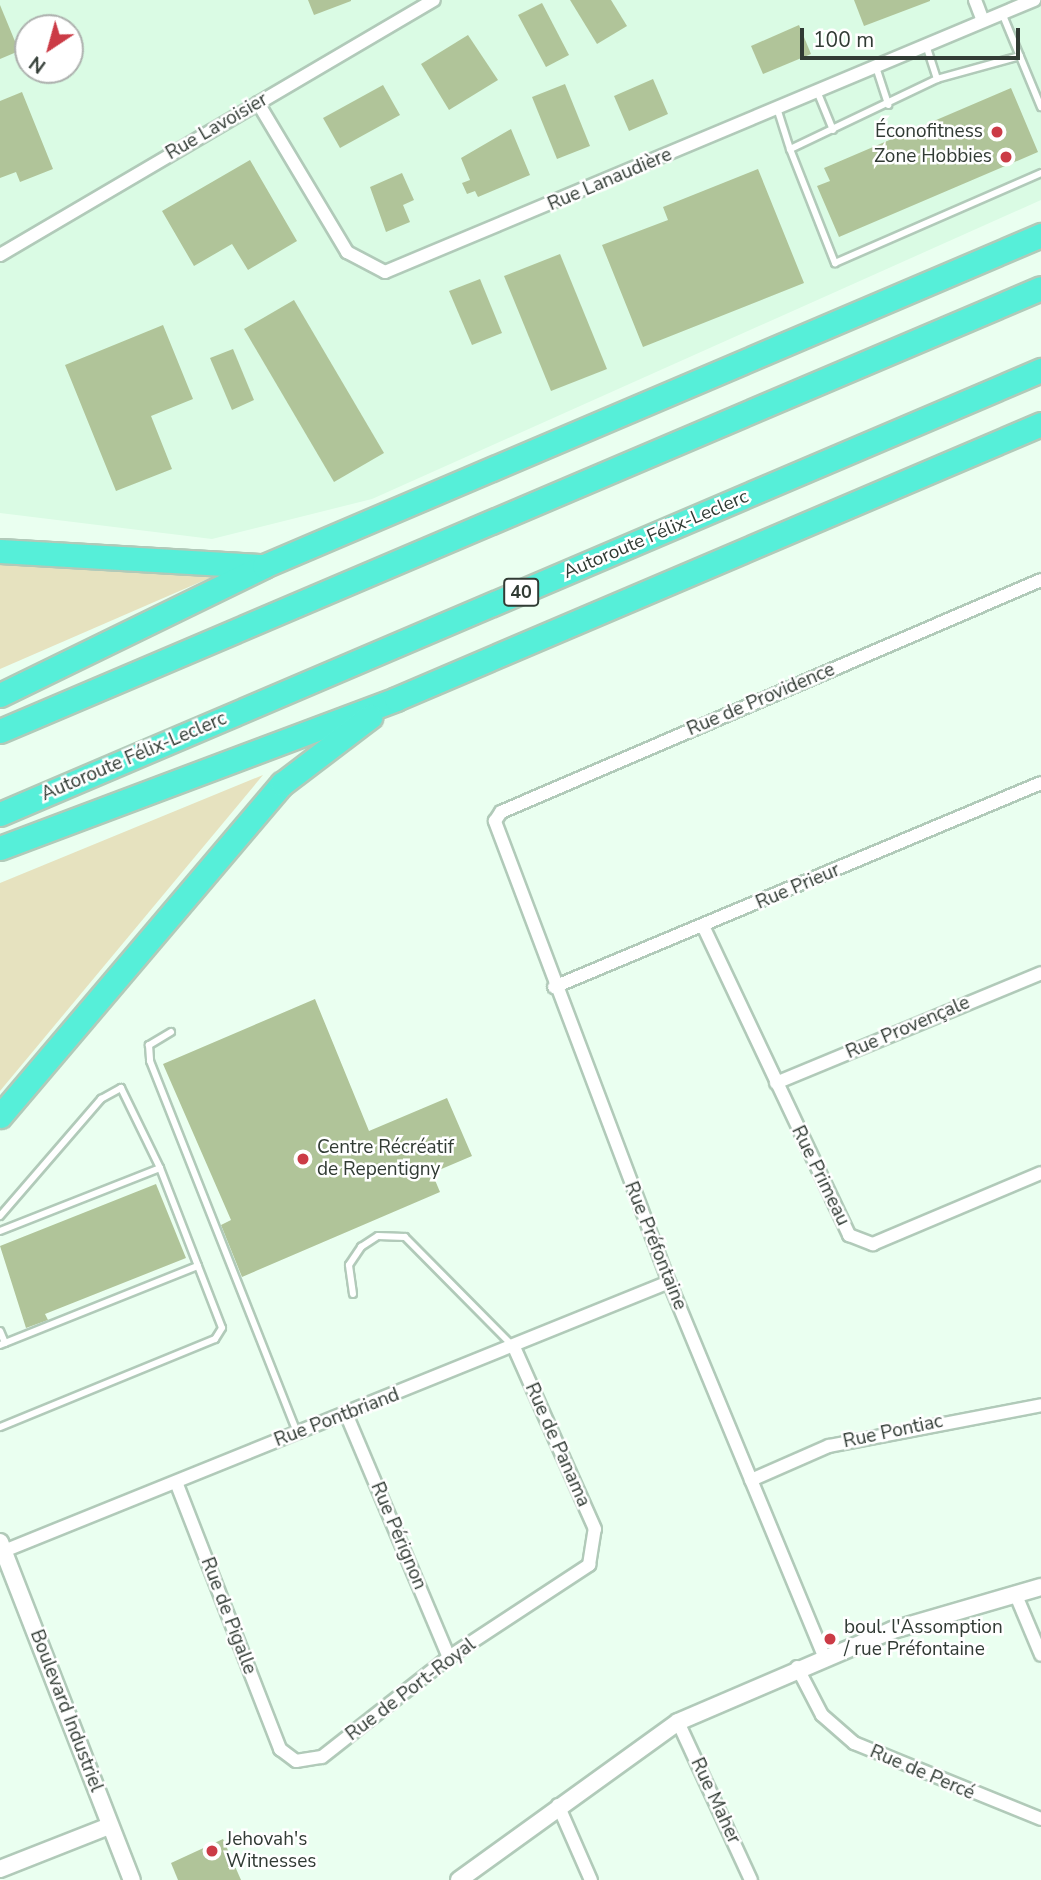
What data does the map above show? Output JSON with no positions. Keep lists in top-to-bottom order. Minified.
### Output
{"streets":{"highway":["Autoroute Félix-Leclerc","40"],"street":["Rue Lavoisier","Rue Lanaudière","Rue de Providence","Rue Prieur","Rue Provençale","Rue Primeau","Rue Préfontaine","Rue Pontbriand","Rue Pontiac","Rue de Panama","Rue Pérignon","Rue de Pigalle","Rue de Port-Royal","Boulevard Industriel","Rue de Percé","Rue Maher"]},"crossings":[["Rue Lavoisier","Rue Lanaudière"],["Rue de Providence","Rue Préfontaine"],["Rue Prieur","Rue Primeau"],["Rue Prieur","Rue Préfontaine"],["Rue Provençale","Rue Primeau"],["Rue Préfontaine","Rue Pontbriand"],["Rue Préfontaine","Rue Pontiac"],["Rue Pontbriand","Rue de Panama"],["Rue Pontbriand","Rue Pérignon"],["Rue Pontbriand","Rue de Pigalle"],["Rue Pontbriand","Boulevard Industriel"],["Rue de Panama","Rue de Port-Royal"],["Rue Pérignon","Rue de Port-Royal"],["Rue de Pigalle","Rue de Port-Royal"]],"places":["Éconofitness","Zone Hobbies","Centre Récréatif de Repentigny","boul. l'Assomption / rue Préfontaine","Jehovah's Witnesses"],"scale_bar":"100 m","north":"bottom left"}
